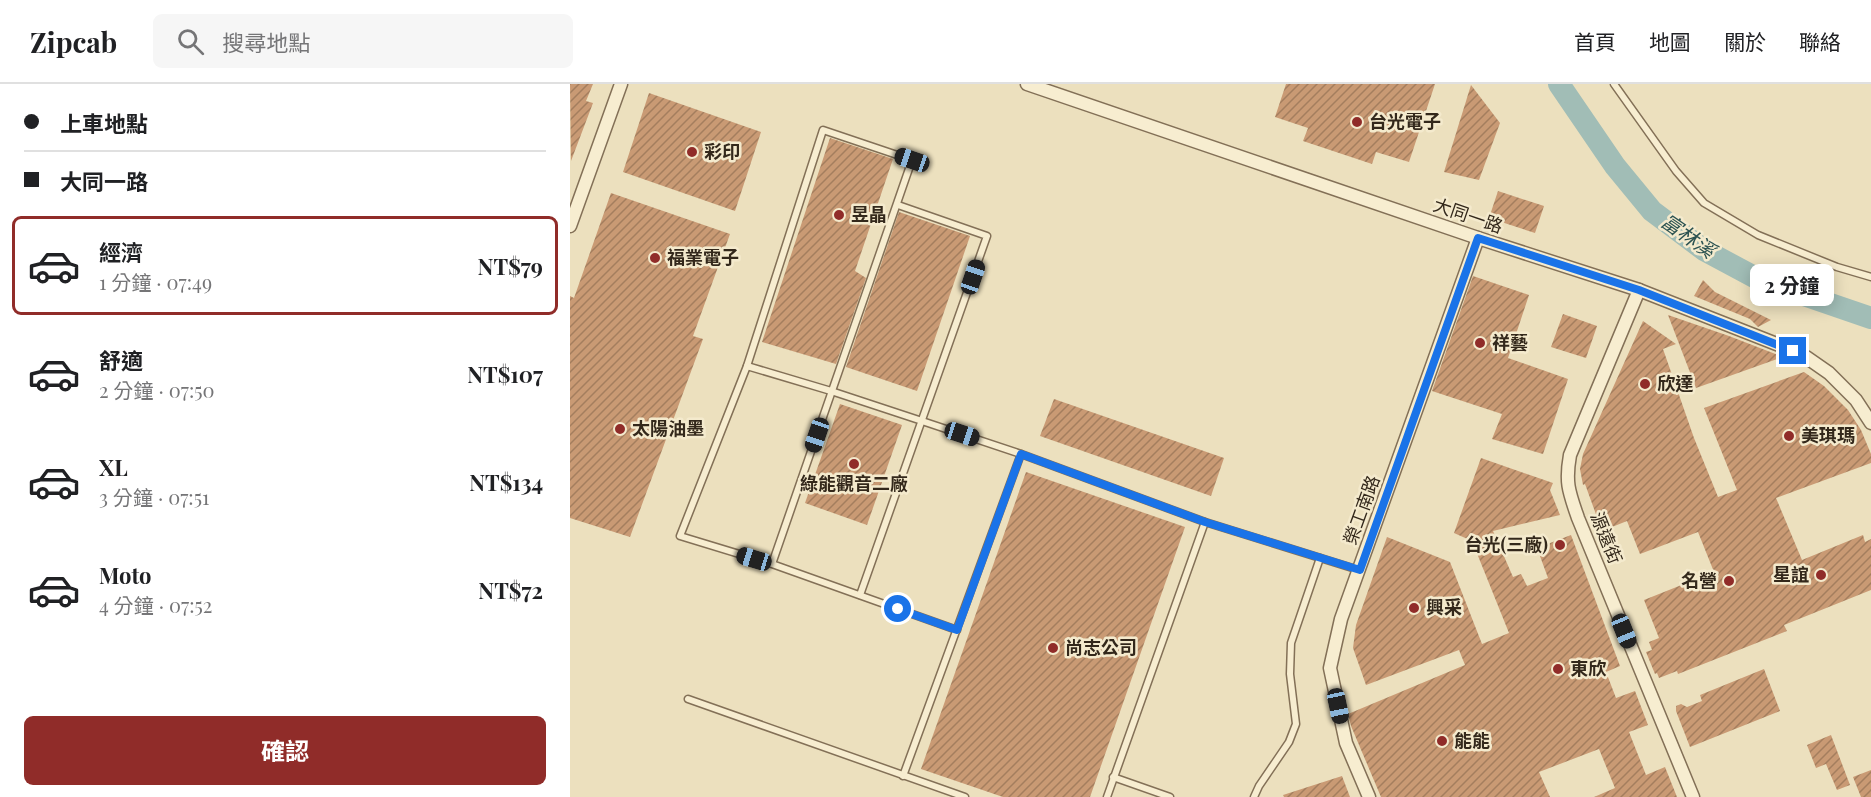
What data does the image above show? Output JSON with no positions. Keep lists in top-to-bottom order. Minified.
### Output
{"streets":{"street":["大同一路","榮工南路","源遠街"]},"crossings":[["大同一路","榮工南路"],["大同一路","源遠街"]],"water":["富林溪"],"places":["台光電子","彩印","昱晶","福業電子","祥藝","欣達","太陽油墨","美琪瑪","綠能觀音二廠","台光(三廠)","星誼","名營","興采","尚志公司","東欣","能能"],"page":{"header":"Zipcab","search":"搜尋地點","nav":["首頁","地圖","關於","聯絡"],"banner":["上車地點","大同一路"],"list":[{"name":"經濟","note":"1 分鐘 · 07:49","value":"NT$79"},{"name":"舒適","note":"2 分鐘 · 07:50","value":"NT$107"},{"name":"XL","note":"3 分鐘 · 07:51","value":"NT$134"},{"name":"Moto","note":"4 分鐘 · 07:52","value":"NT$72"}],"bubble":"2 分鐘","buttons":"確認"}}
